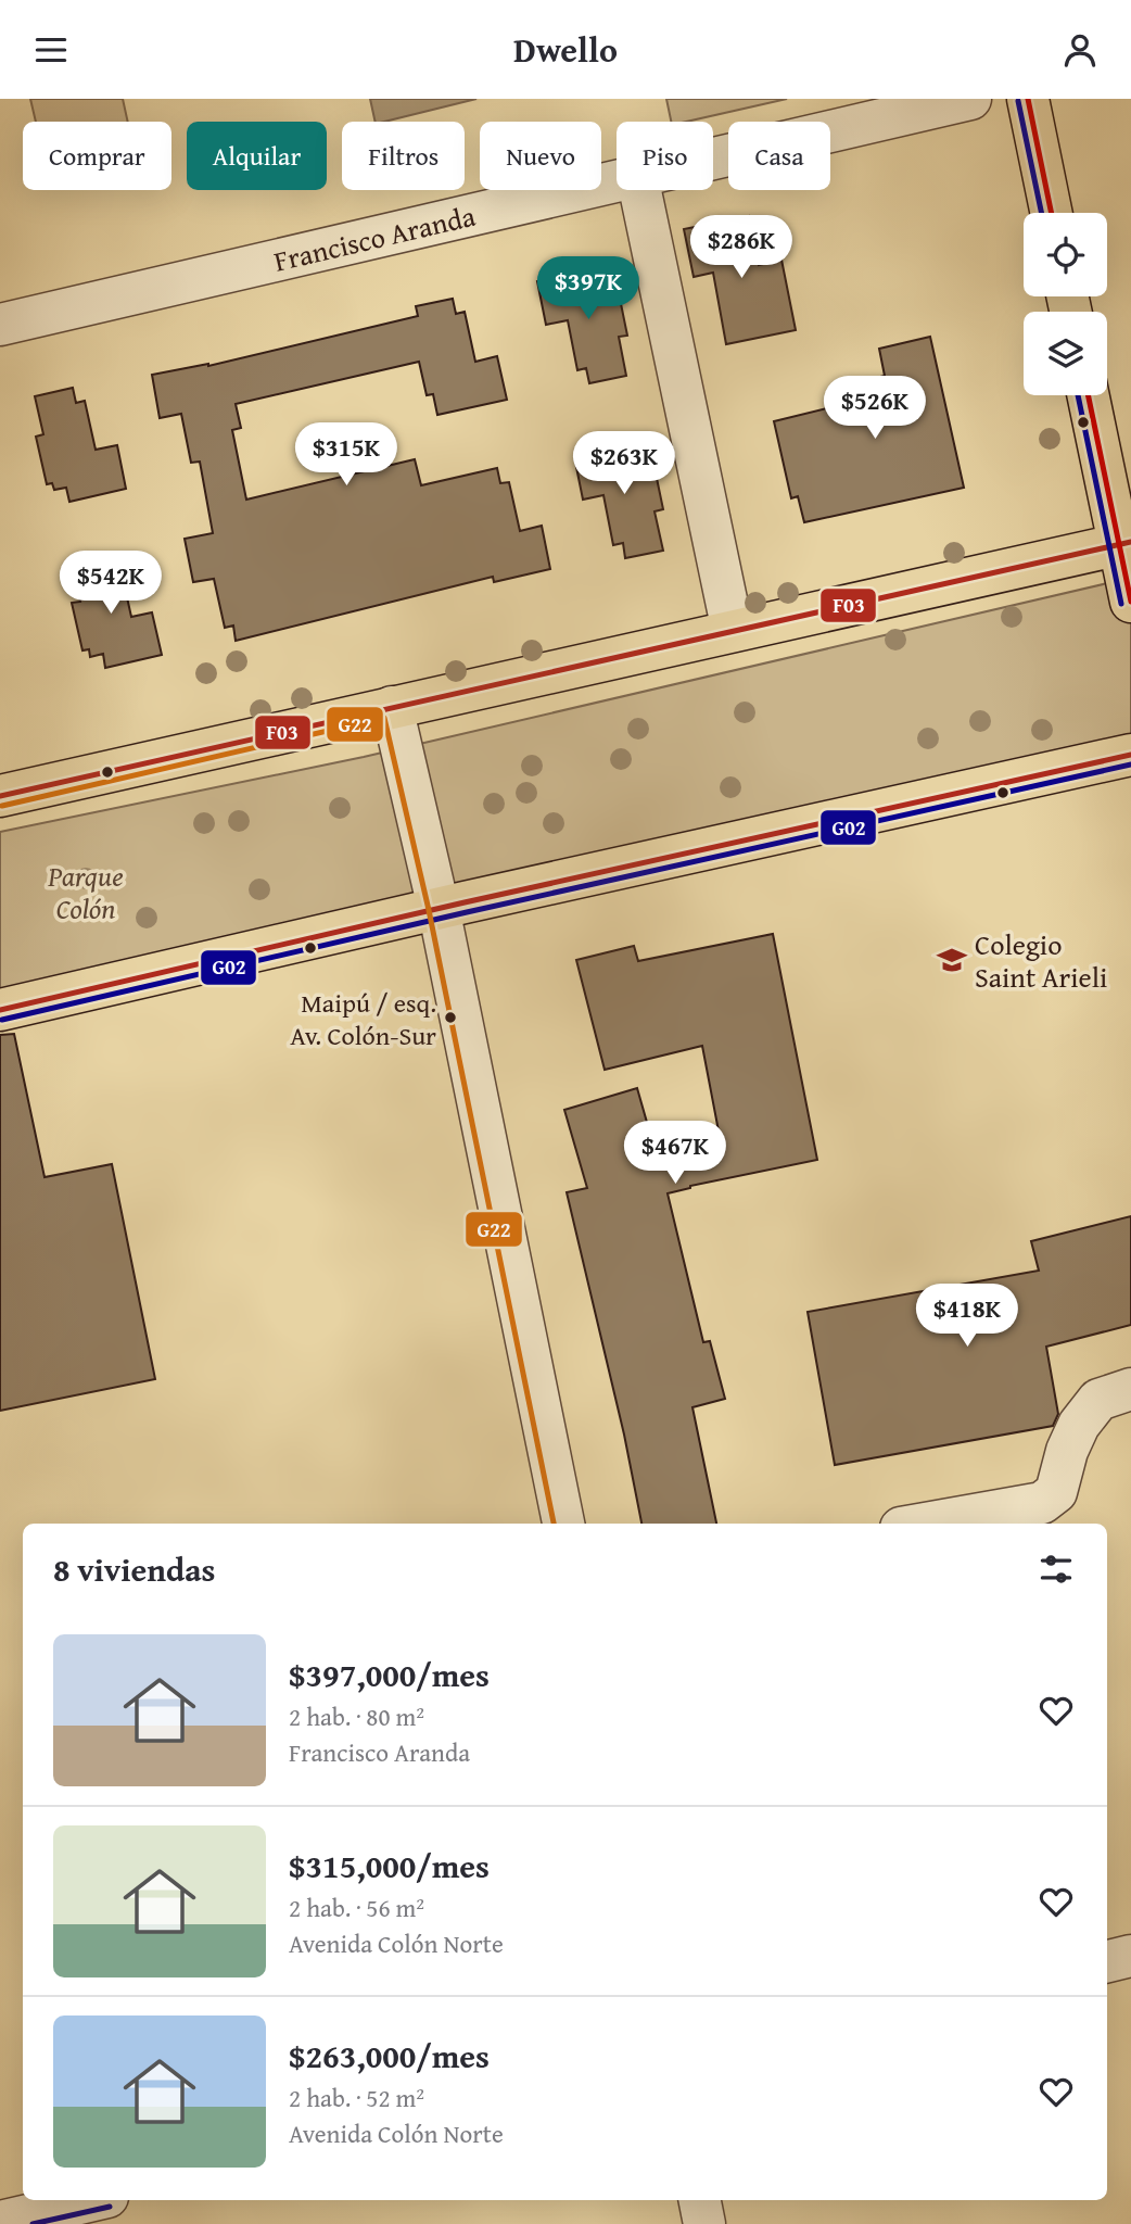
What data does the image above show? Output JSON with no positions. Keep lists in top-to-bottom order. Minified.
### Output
{"streets":{"street":["Francisco Aranda"]},"parks":["Parque Colón"],"places":{"school or university":["Colegio Saint Arieli"],"other":["Maipú / esq. Av. Colón-Sur"]},"lines":["transit line F03","transit line G22","transit line G02"],"page":{"header":"Dwello","chip":["Comprar","Alquilar","Filtros","Nuevo","Piso","Casa"],"price":["$286K","$397K","$526K","$315K","$263K","$542K","$467K","$418K"],"heading":"8 viviendas","list":[{"name":"$397,000/mes","note":"2 hab. · 80 m² · Francisco Aranda"},{"name":"$315,000/mes","note":"2 hab. · 56 m² · Avenida Colón Norte"},{"name":"$263,000/mes","note":"2 hab. · 52 m² · Avenida Colón Norte"}]}}
